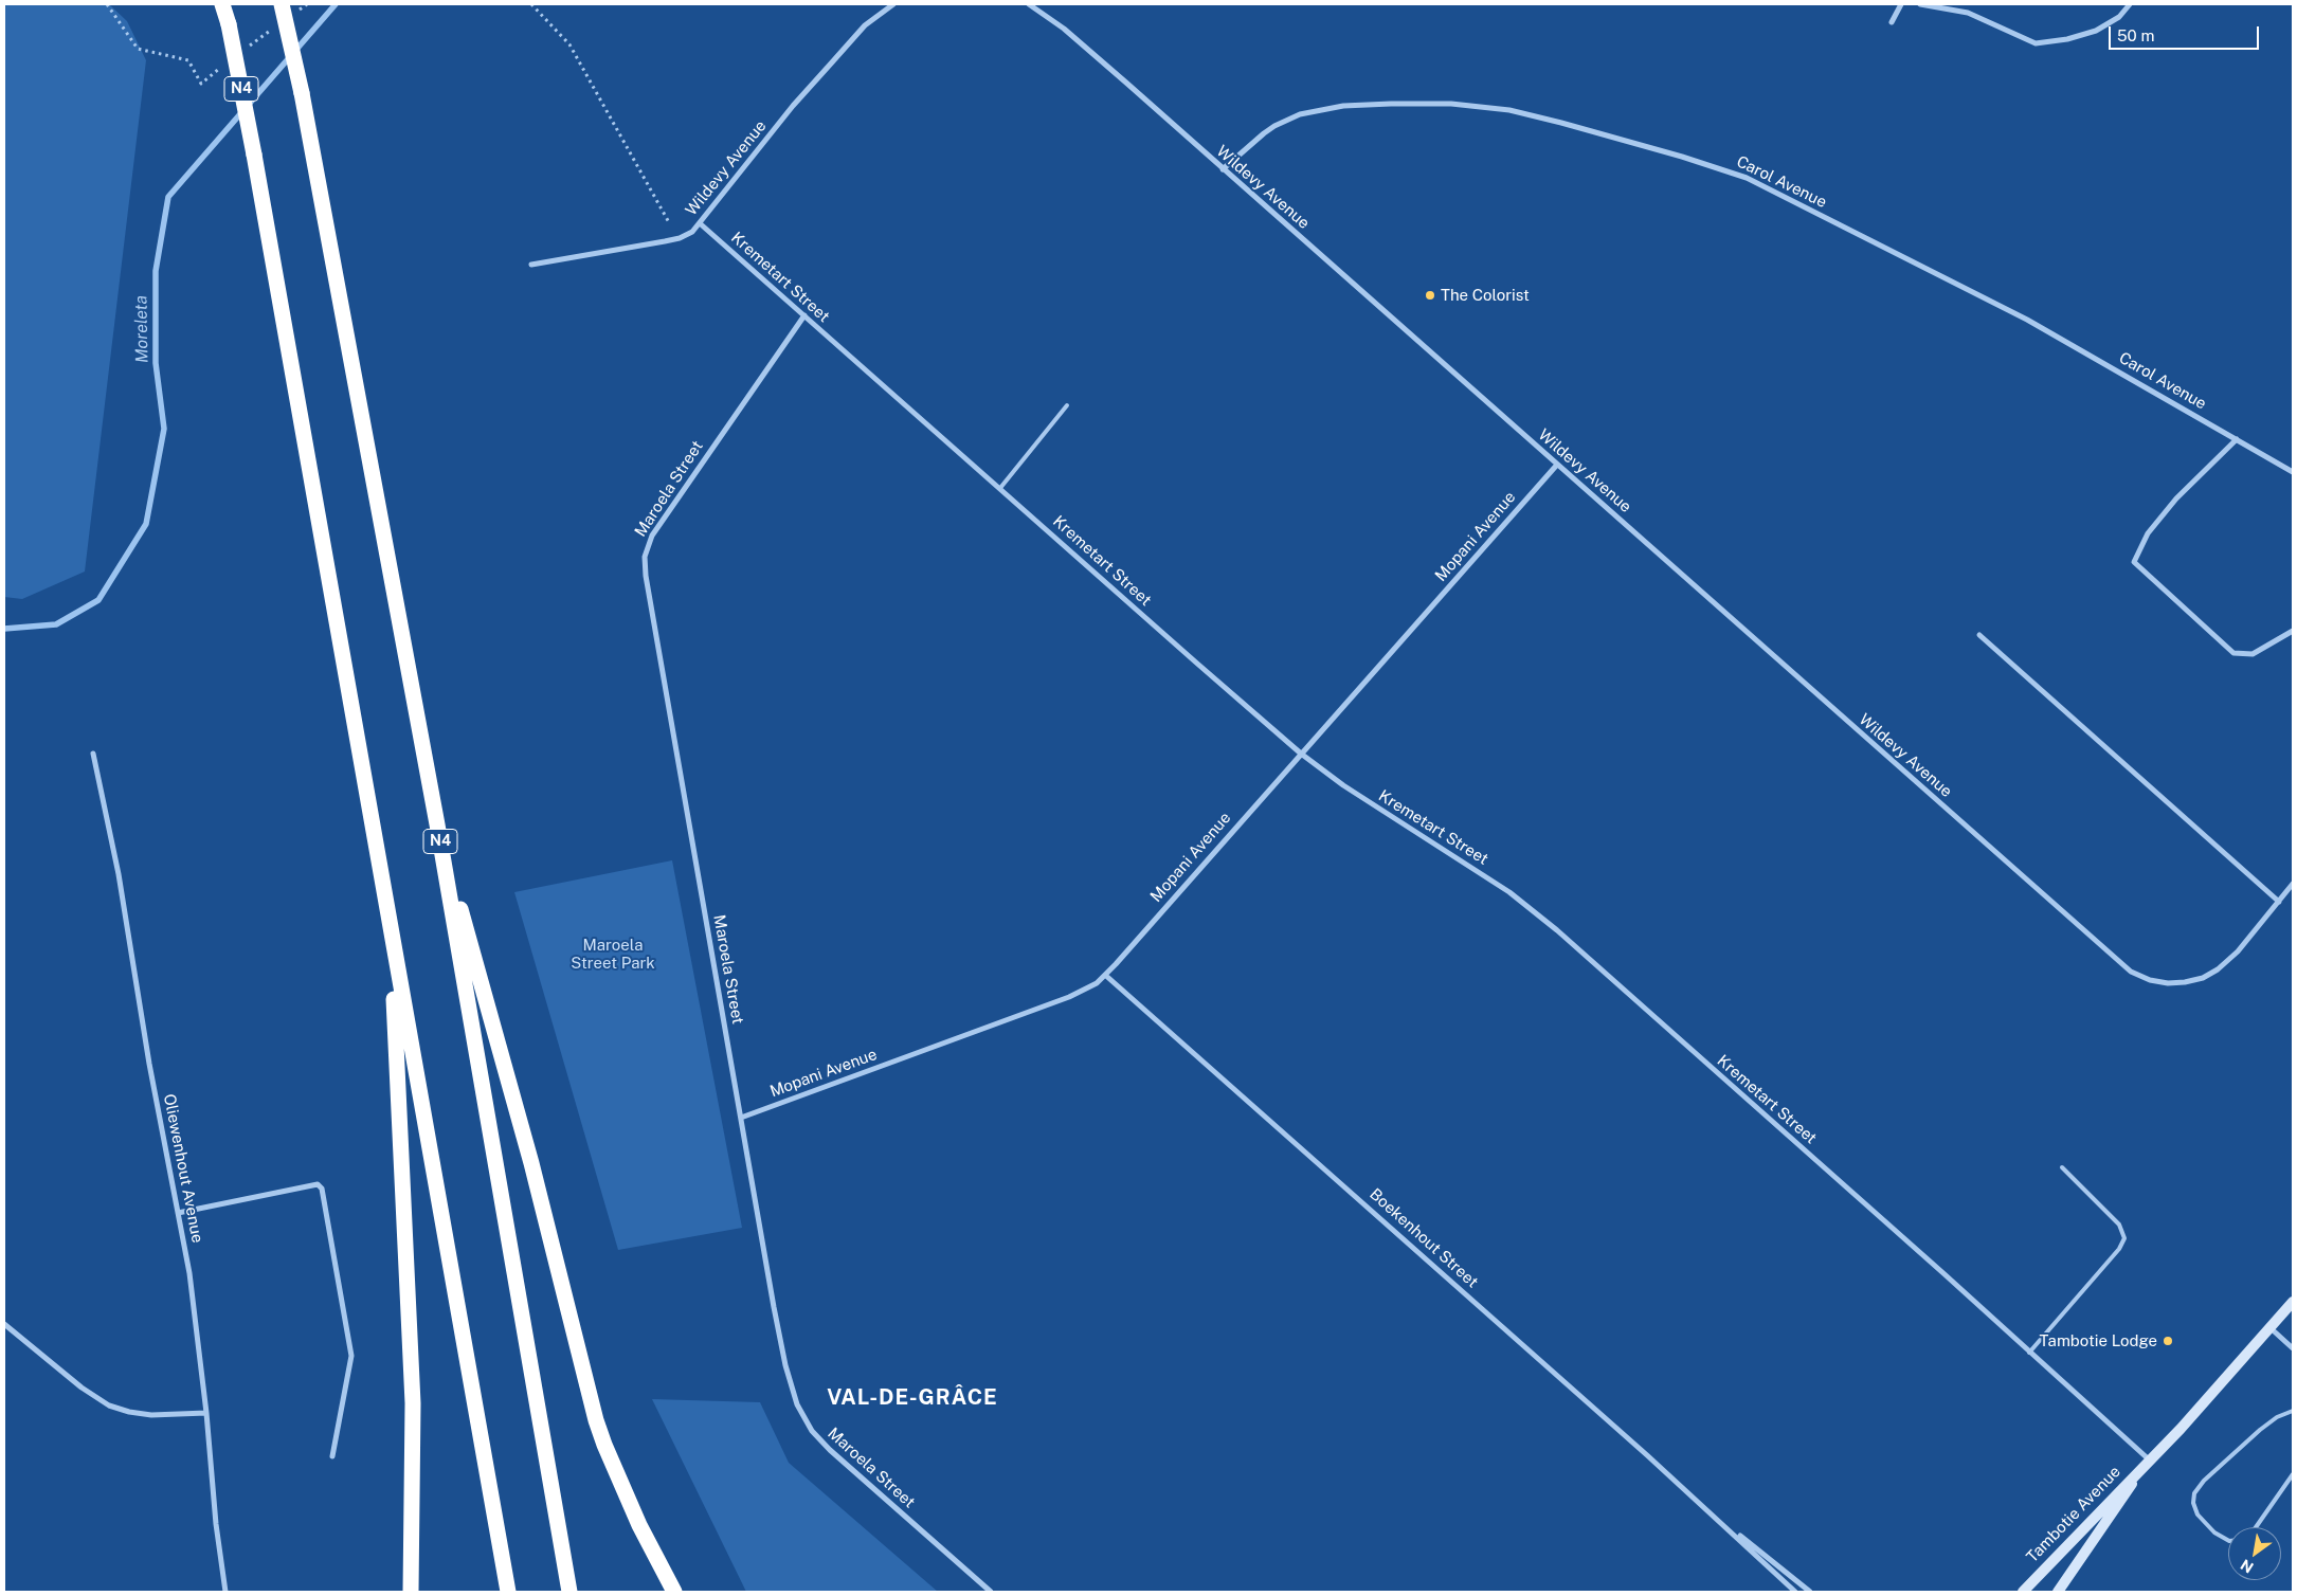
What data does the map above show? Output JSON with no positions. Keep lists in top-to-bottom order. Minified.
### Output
{"streets":{"highway":["N4"],"main road":["Tambotie Avenue"],"street":["Wildevy Avenue","Carol Avenue","Kremetart Street","Maroela Street","Mopani Avenue","Oliewenhout Avenue","Boekenhout Street"]},"crossings":[["Wildevy Avenue","Carol Avenue"],["Wildevy Avenue","Kremetart Street"],["Wildevy Avenue","Mopani Avenue"],["Kremetart Street","Maroela Street"],["Kremetart Street","Mopani Avenue"],["Kremetart Street","Tambotie Avenue"],["Maroela Street","Mopani Avenue"],["Mopani Avenue","Boekenhout Street"]],"districts":["VAL-DE-GRÂCE"],"water":["Moreleta"],"parks":["Maroela Street Park"],"places":["The Colorist","Tambotie Lodge"],"scale_bar":"50 m","north":"bottom left"}
